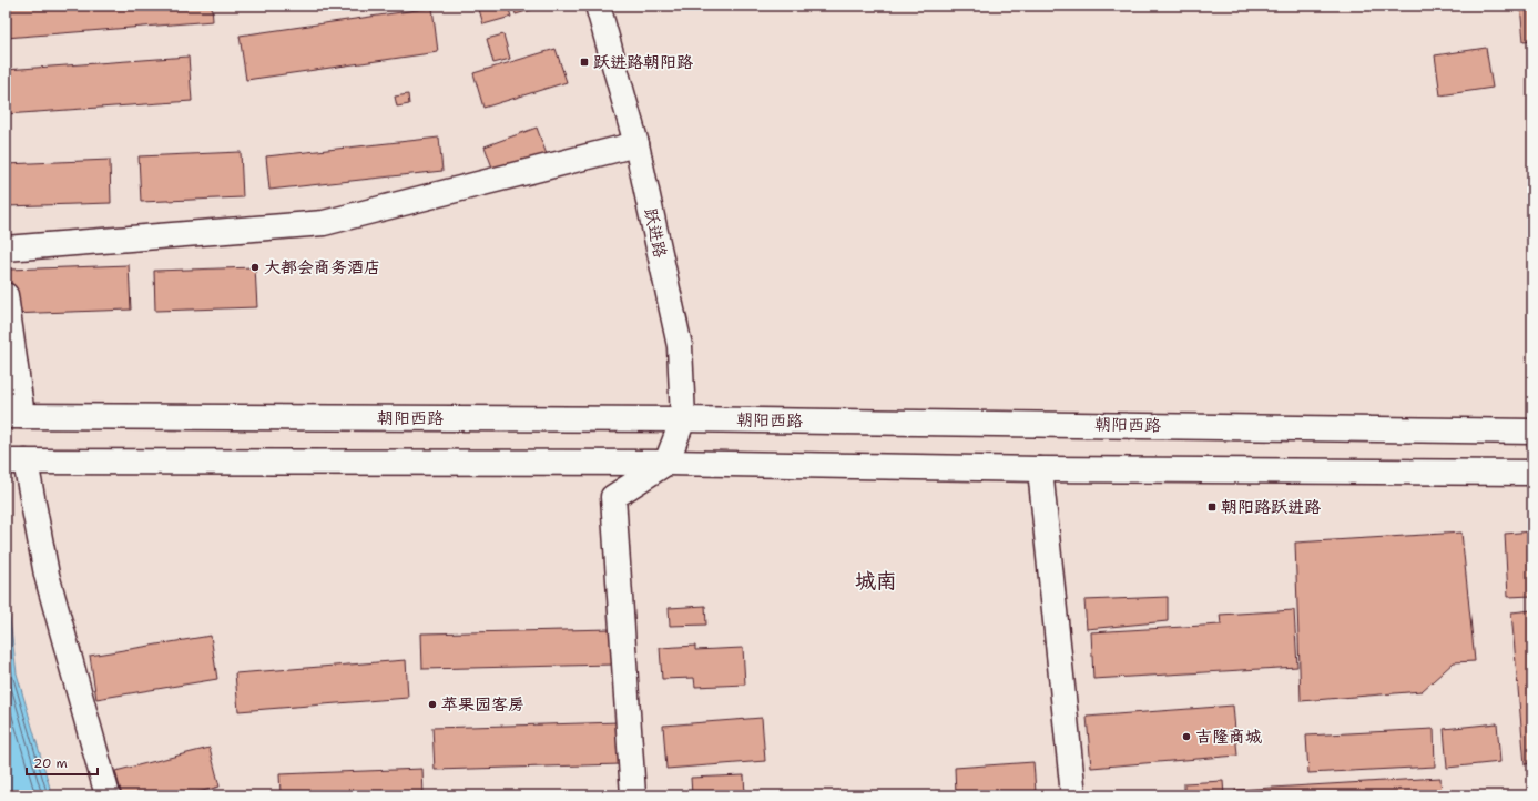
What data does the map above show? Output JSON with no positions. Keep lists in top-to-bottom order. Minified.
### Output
{"streets":{"main road":["跃进路","朝阳西路"]},"crossings":[["跃进路","朝阳西路"]],"districts":["城南"],"places":{"transit":["跃进路朝阳路","朝阳路跃进路"],"other":["大都会商务酒店","苹果园客房","吉隆商城"]},"scale_bar":"20 m"}
